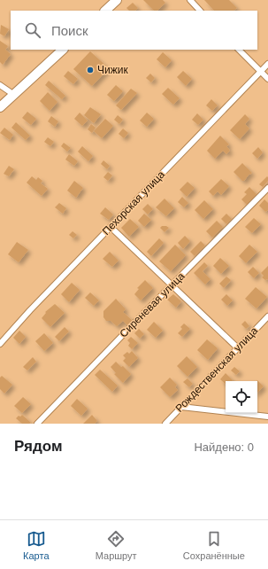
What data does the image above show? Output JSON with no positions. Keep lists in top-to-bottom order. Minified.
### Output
{"streets":{"street":["Пехорская улица","Сиреневая улица","Рождественская улица"]},"places":["Чижик"],"page":{"search":"Поиск","heading":["Рядом","Найдено: 0"],"nav":["Карта","Маршрут","Сохранённые"]}}
